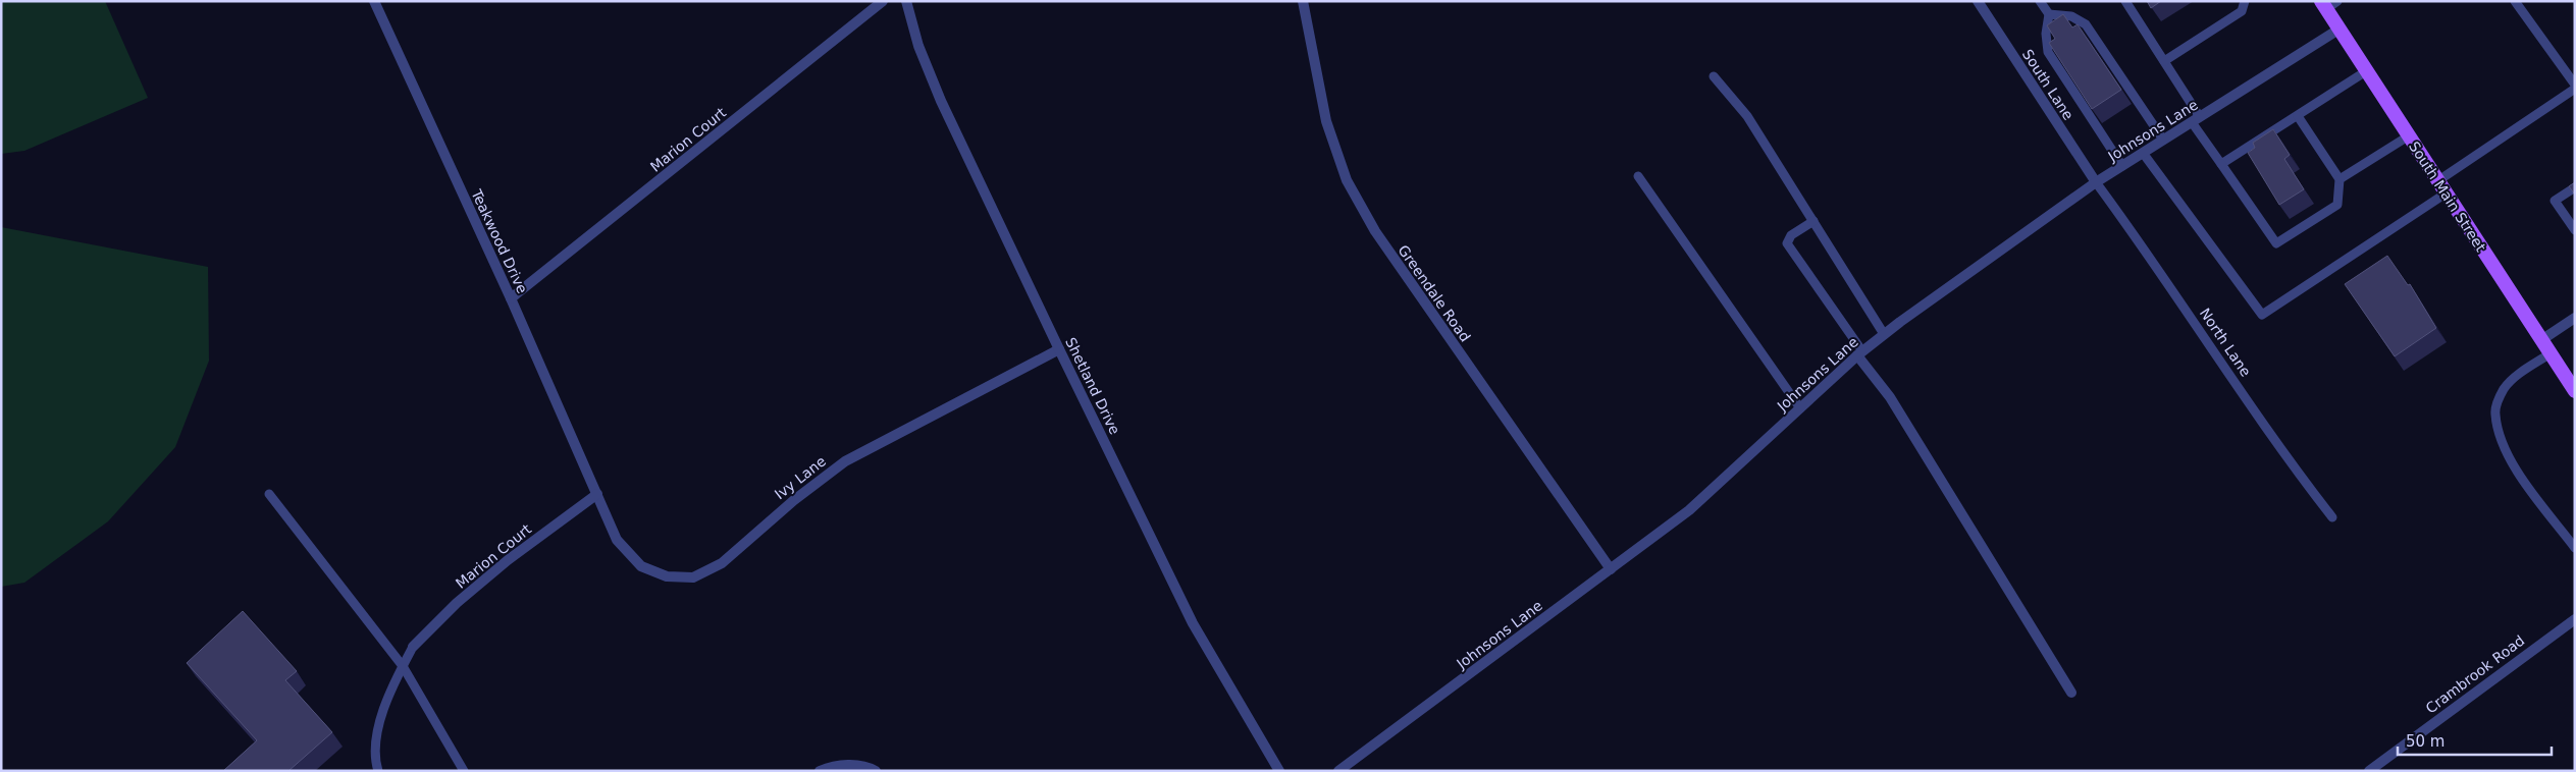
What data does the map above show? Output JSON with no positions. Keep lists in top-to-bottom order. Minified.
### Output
{"streets":{"main road":["South Main Street"],"street":["South Lane","Johnsons Lane","Marion Court","Teakwood Drive","Greendale Road","Shetland Drive","Ivy Lane","Crambrook Road"],"lane":["North Lane"]},"crossings":[["South Lane","Johnsons Lane"],["South Lane","North Lane"],["Johnsons Lane","South Main Street"],["Johnsons Lane","Greendale Road"],["Johnsons Lane","North Lane"],["Marion Court","Teakwood Drive"],["Marion Court","Ivy Lane"],["Teakwood Drive","Ivy Lane"],["Shetland Drive","Ivy Lane"]],"scale_bar":"50 m"}
